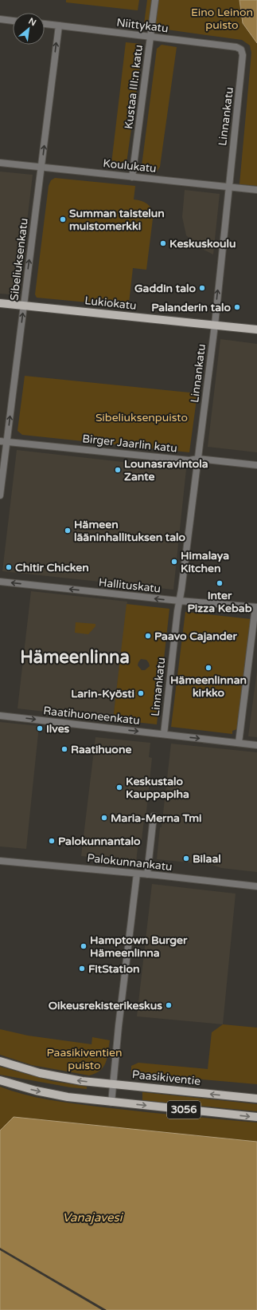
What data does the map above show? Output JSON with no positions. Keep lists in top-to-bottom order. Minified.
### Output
{"streets":{"main road":["Lukiokatu","Paasikiventie","3056"],"street":["Niittykatu","Kustaa III:n katu","Linnankatu","Koulukatu","Sibeliuksenkatu","Birger Jaarlin katu","Hallituskatu","Raatihuoneenkatu","Palokunnankatu"]},"crossings":[["Niittykatu","Kustaa III:n katu"],["Niittykatu","Linnankatu"],["Niittykatu","Sibeliuksenkatu"],["Kustaa III:n katu","Koulukatu"],["Linnankatu","Koulukatu"],["Linnankatu","Lukiokatu"],["Linnankatu","Birger Jaarlin katu"],["Linnankatu","Hallituskatu"],["Linnankatu","Raatihuoneenkatu"],["Koulukatu","Sibeliuksenkatu"],["Sibeliuksenkatu","Lukiokatu"],["Sibeliuksenkatu","Birger Jaarlin katu"]],"one_way":["Sibeliuksenkatu","Hallituskatu","Raatihuoneenkatu"],"districts":["Hämeenlinna"],"water":["Vanajavesi"],"parks":["Eino Leinon puisto","Sibeliuksenpuisto","Paasikiventien puisto"],"places":["Summan taistelun muistomerkki","Keskuskoulu","Gaddin talo","Palanderin talo","Lounasravintola Zante","Hämeen lääninhallituksen talo","Himalaya Kitchen","Chitir Chicken","Inter Pizza Kebab","Paavo Cajander","Hämeenlinnan kirkko","Larin-Kyösti","Ilves","Raatihuone","Keskustalo Kauppapiha","Maria-Merna Tmi","Palokunnantalo","Bilaal","Hamptown Burger Hämeenlinna","FitStation","Oikeusrekisterikeskus"],"north":"top right"}
